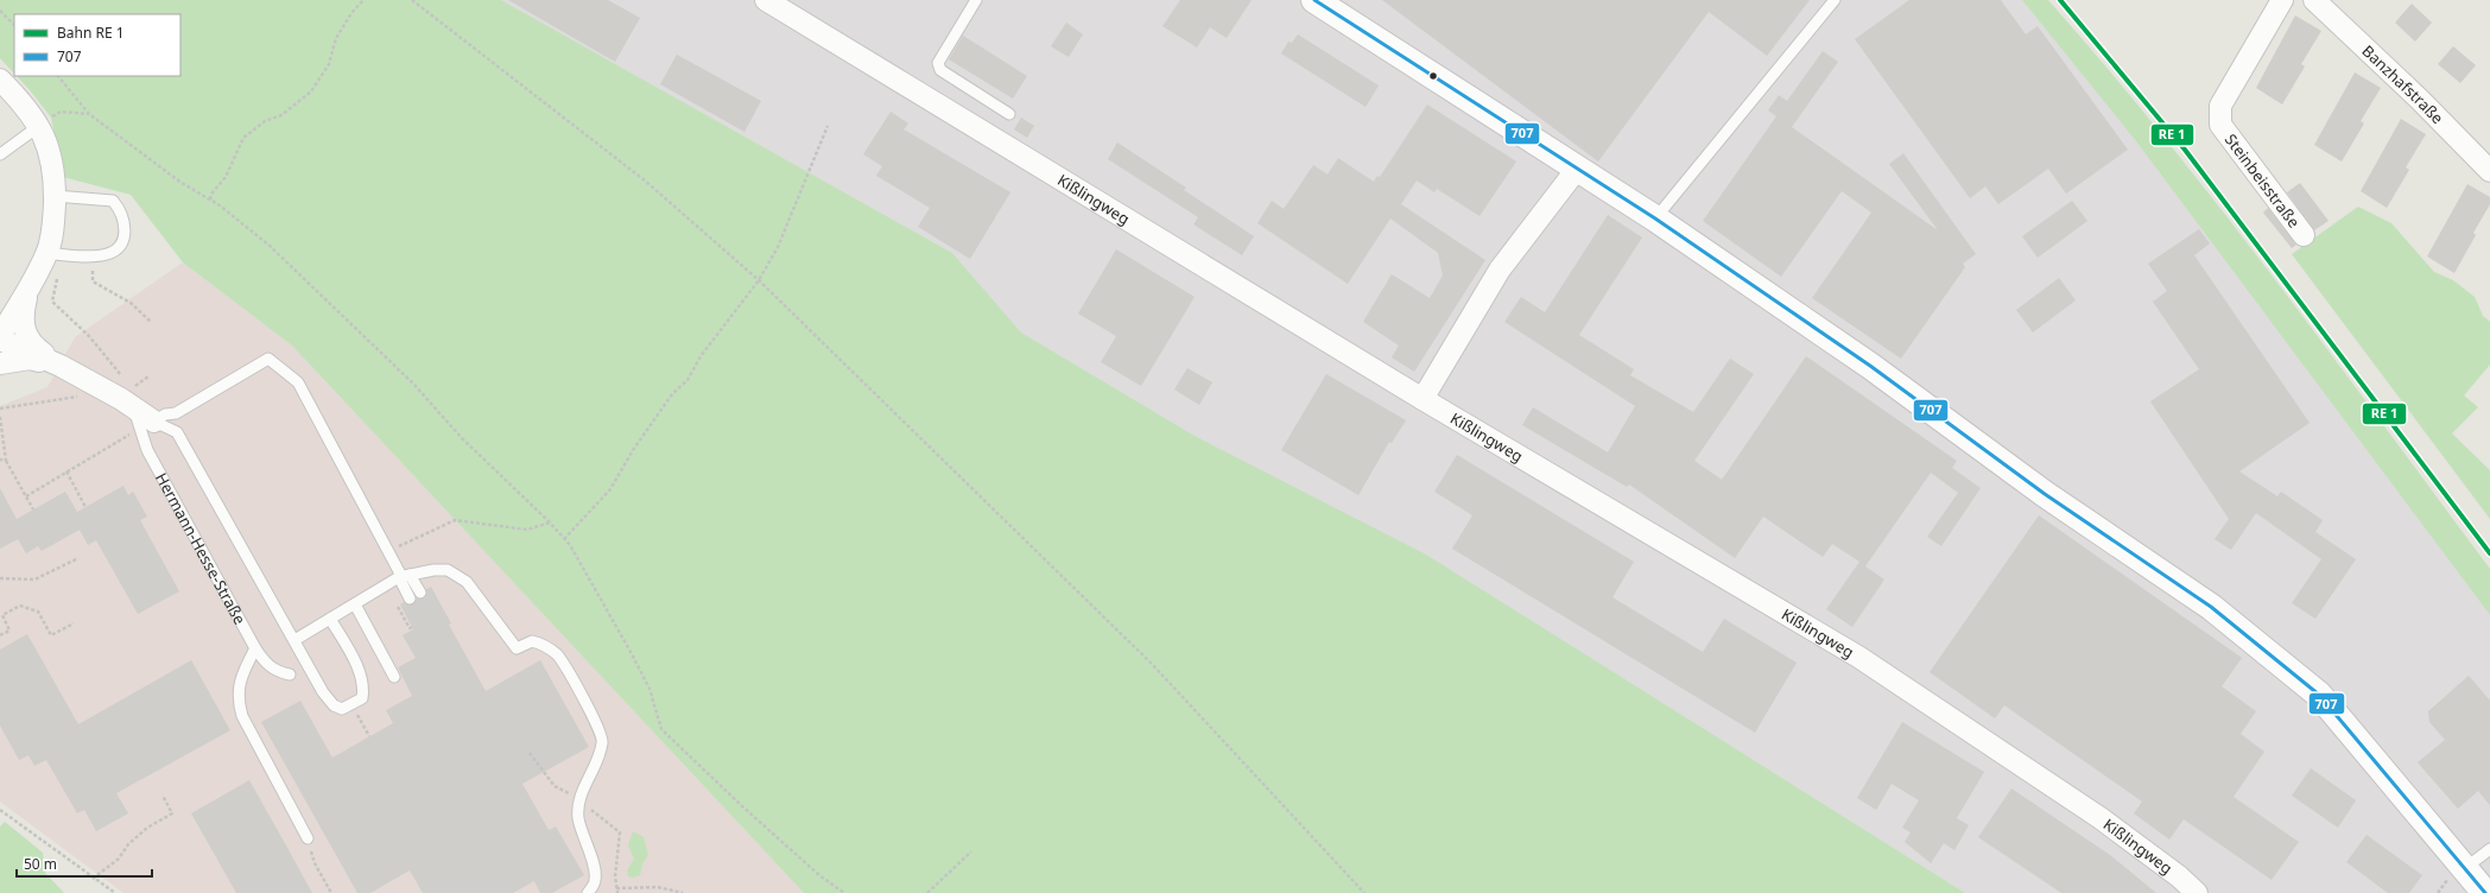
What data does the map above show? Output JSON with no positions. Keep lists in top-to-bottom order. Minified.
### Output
{"streets":{"street":["Banzhafstraße","Steinbeisstraße","Kißlingweg"],"lane":["Hermann-Hesse-Straße"]},"lines":["transit line 707"],"legend":["Bahn RE 1","707"],"scale_bar":"50 m"}
